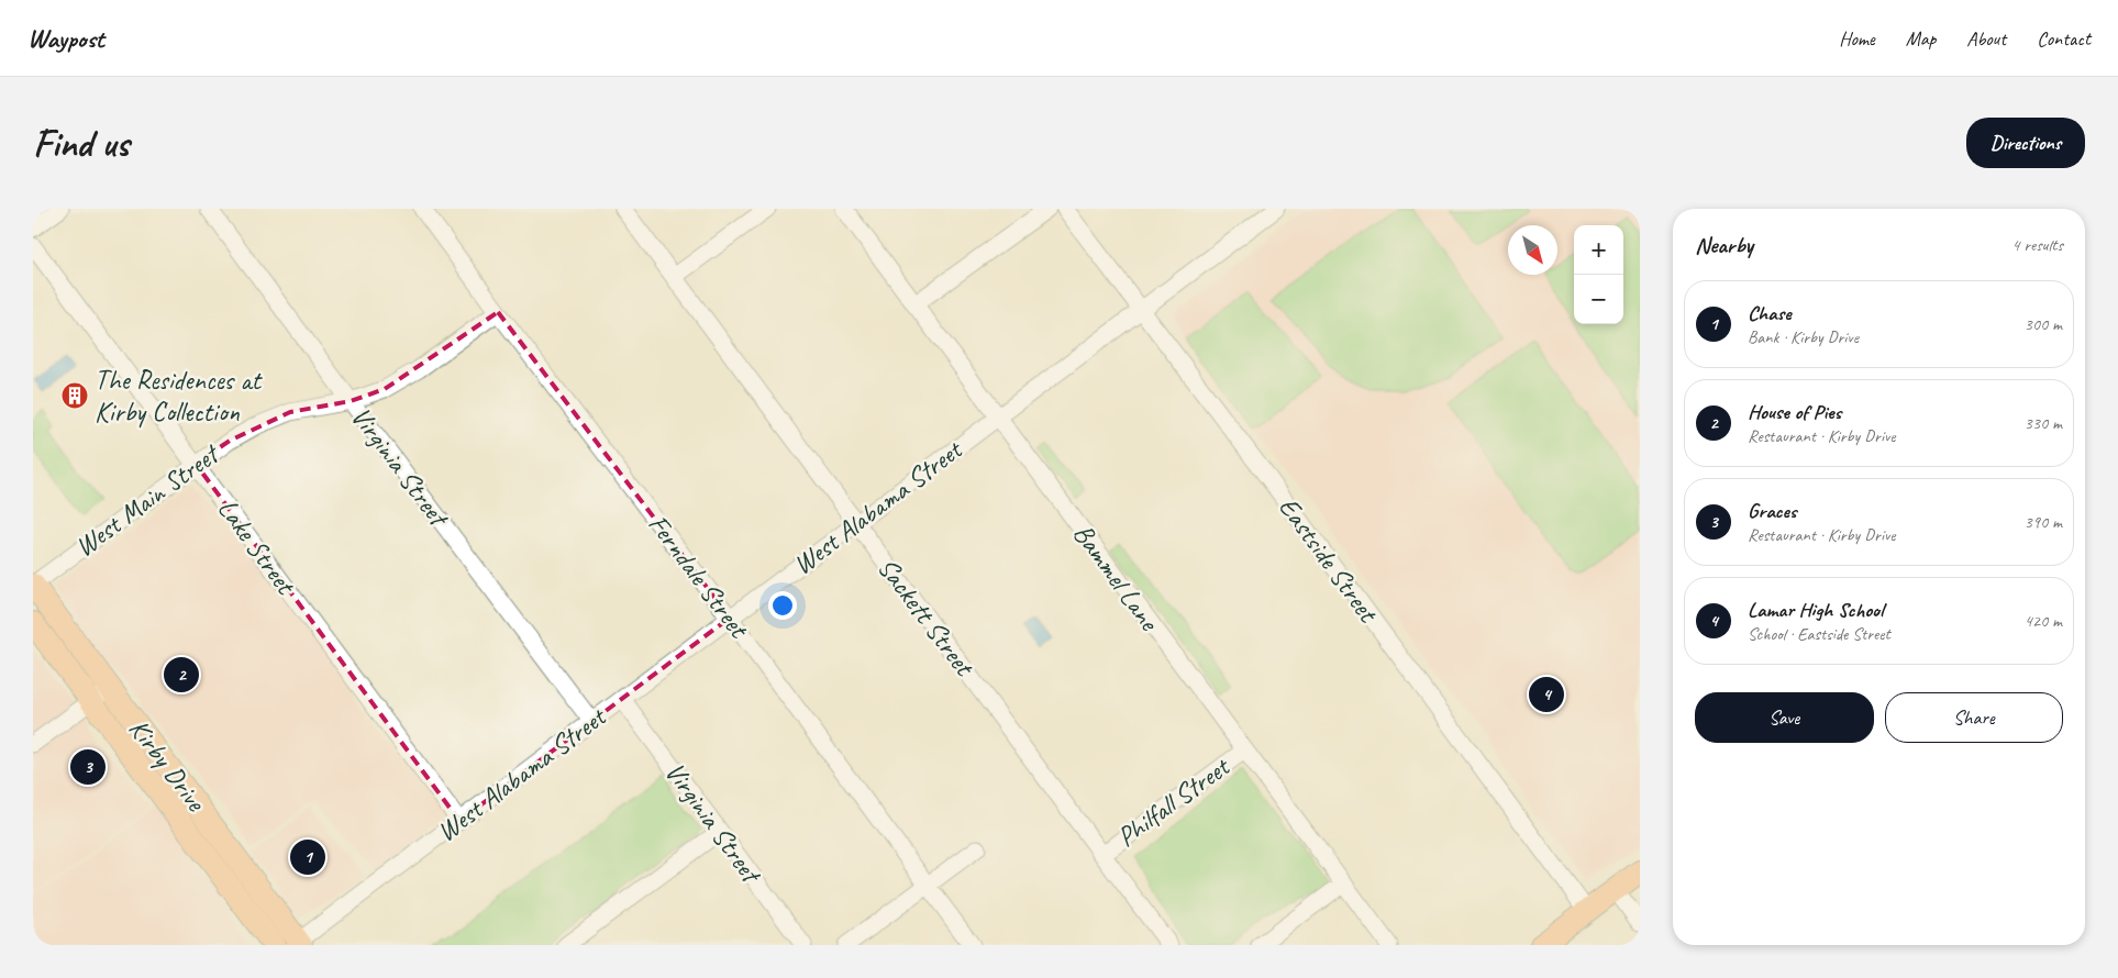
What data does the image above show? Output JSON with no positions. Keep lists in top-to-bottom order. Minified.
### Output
{"streets":{"main road":["Kirby Drive"],"street":["Virginia Street","West Main Street","West Alabama Street","Lake Street","Eastside Street","Ferndale Street","Bammel Lane","Sackett Street","Philfall Street"]},"crossings":[["Virginia Street","West Main Street"],["Virginia Street","West Alabama Street"],["West Main Street","Lake Street"],["West Main Street","Ferndale Street"],["West Main Street","Kirby Drive"],["West Alabama Street","Lake Street"],["West Alabama Street","Eastside Street"],["West Alabama Street","Ferndale Street"],["West Alabama Street","Bammel Lane"],["West Alabama Street","Sackett Street"],["West Alabama Street","Kirby Drive"],["Bammel Lane","Philfall Street"],["Sackett Street","Philfall Street"]],"places":{"building":["The Residences at Kirby Collection"]},"north":"bottom right","page":{"header":"Waypost","nav":["Home","Map","About","Contact"],"buttons":["Directions",["Save","Share"]],"title":"Find us","heading":["Nearby","4 results"],"map_buttons":["+","−"],"list":[{"mark":"1","name":"Chase","note":"Bank · Kirby Drive","value":"300 m"},{"mark":"2","name":"House of Pies","note":"Restaurant · Kirby Drive","value":"330 m"},{"mark":"3","name":"Graces","note":"Restaurant · Kirby Drive","value":"390 m"},{"mark":"4","name":"Lamar High School","note":"School · Eastside Street","value":"420 m"}],"pins":["2","4","3","1"]}}
